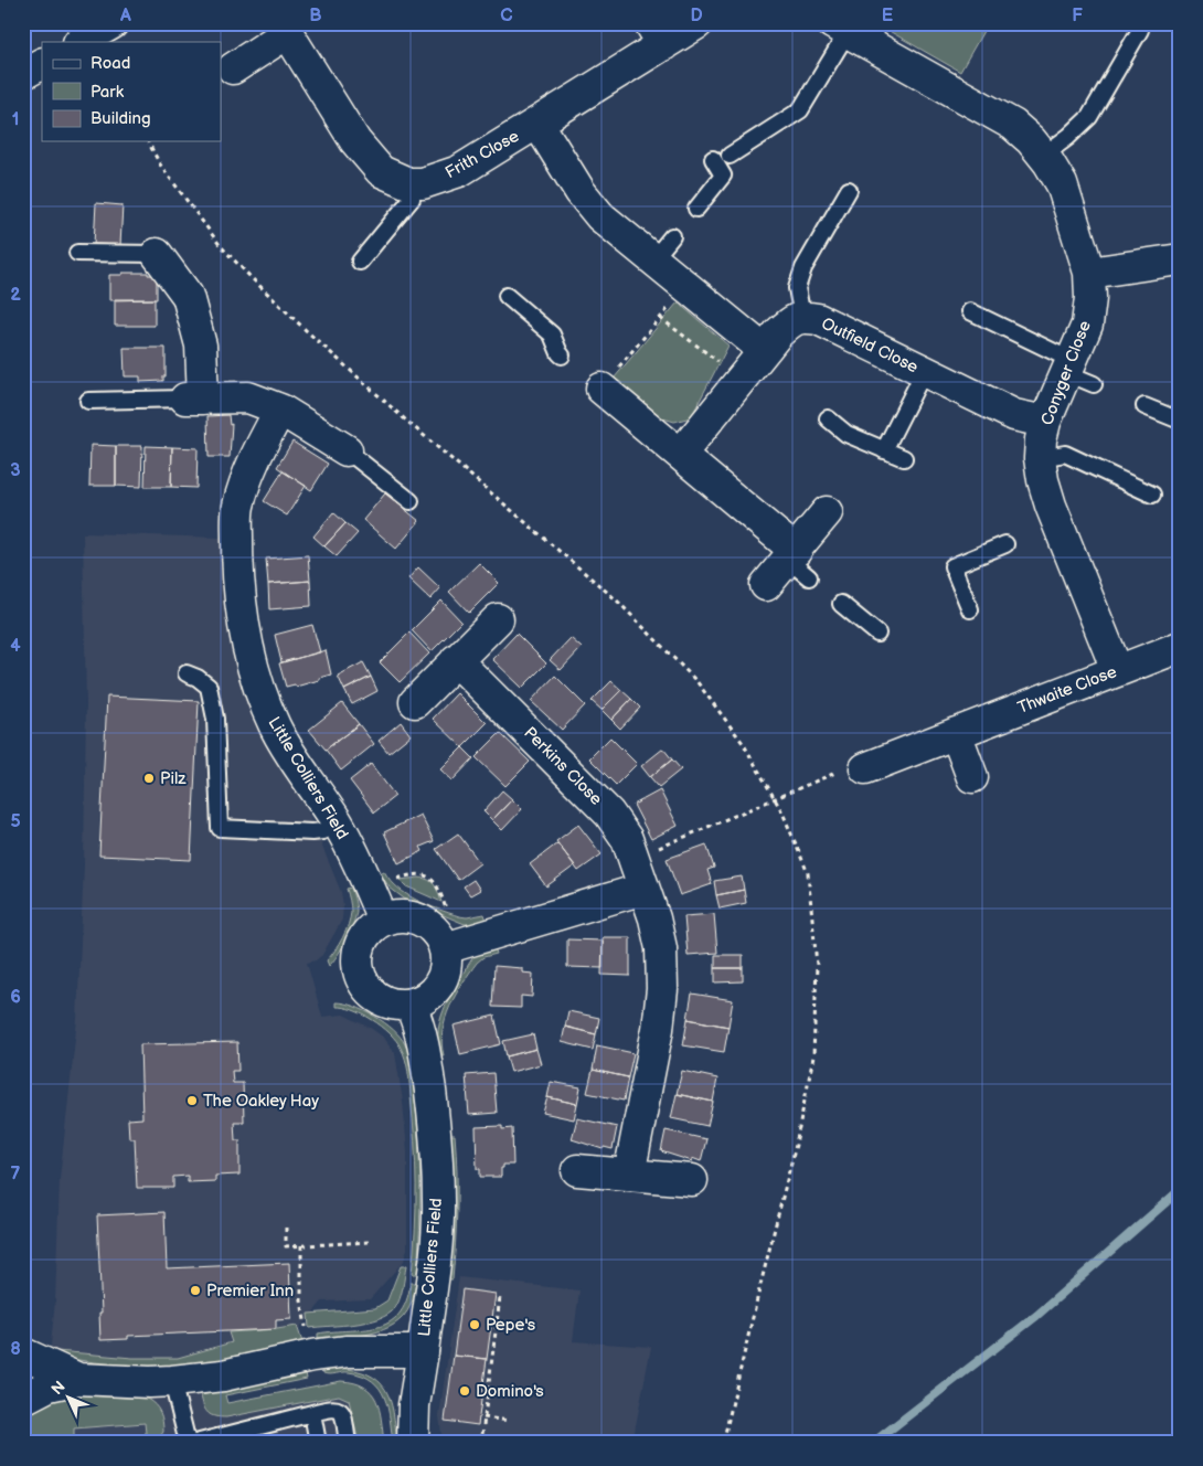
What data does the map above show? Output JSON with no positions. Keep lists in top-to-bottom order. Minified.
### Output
{"streets":{"street":["Frith Close","Outfield Close","Conyger Close","Thwaite Close","Perkins Close","Little Colliers Field"]},"crossings":[["Outfield Close","Conyger Close"],["Conyger Close","Thwaite Close"]],"places":["Pilz","The Oakley Hay","Premier Inn","Pepe's","Domino's"],"legend":["Road","Park","Building"],"north":"top left","grid":{"columns":["A","B","C","D","E","F"],"rows":["1","2","3","4","5","6","7","8"]}}
